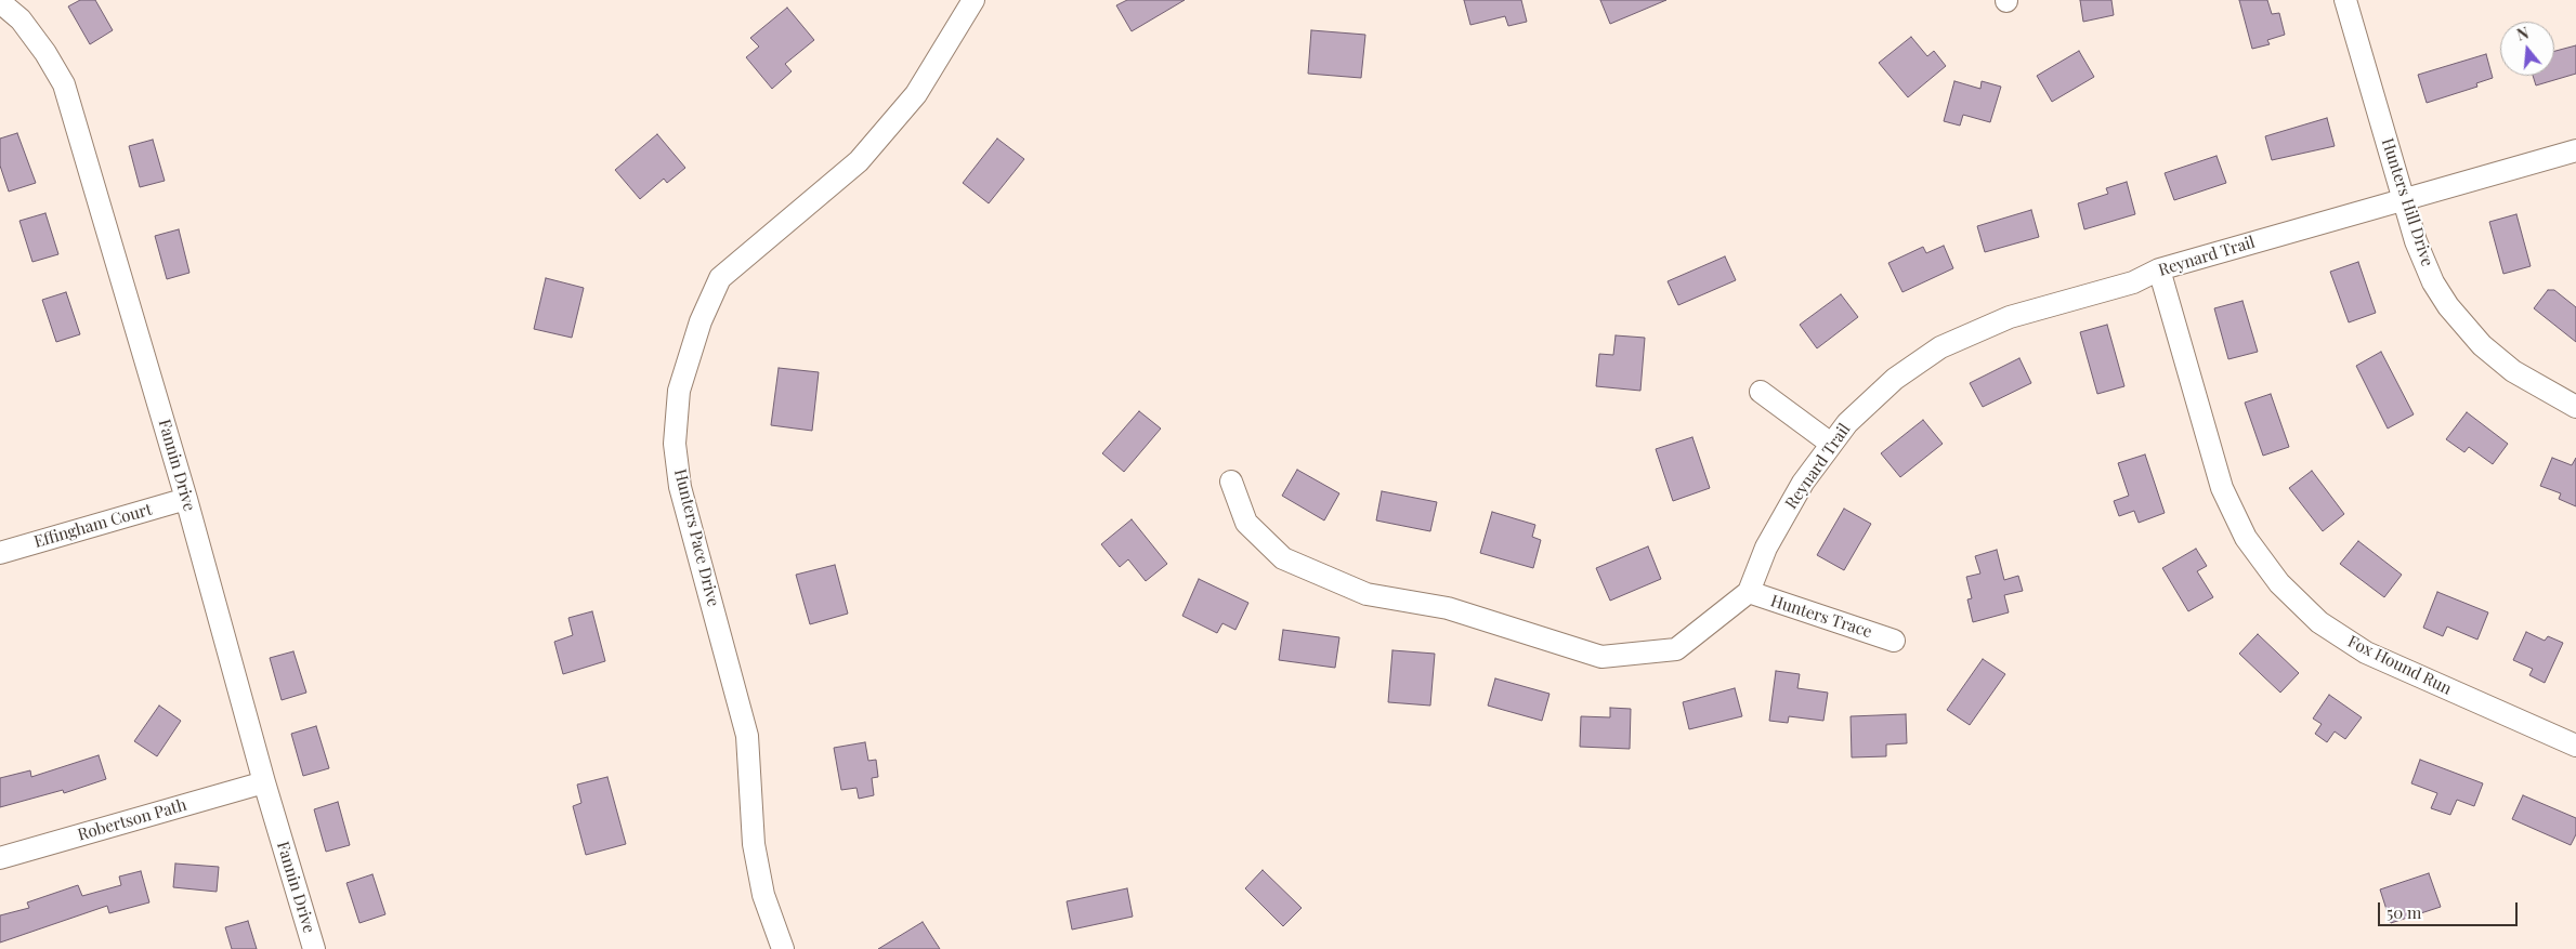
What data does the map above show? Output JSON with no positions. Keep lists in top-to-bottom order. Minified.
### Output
{"streets":{"street":["Hunters Hill Drive","Reynard Trail","Fannin Drive","Effingham Court","Hunters Pace Drive","Hunters Trace","Fox Hound Run","Robertson Path"]},"crossings":[["Hunters Hill Drive","Reynard Trail"],["Reynard Trail","Hunters Trace"],["Reynard Trail","Fox Hound Run"],["Fannin Drive","Effingham Court"],["Fannin Drive","Robertson Path"]],"scale_bar":"50 m","north":"top"}
